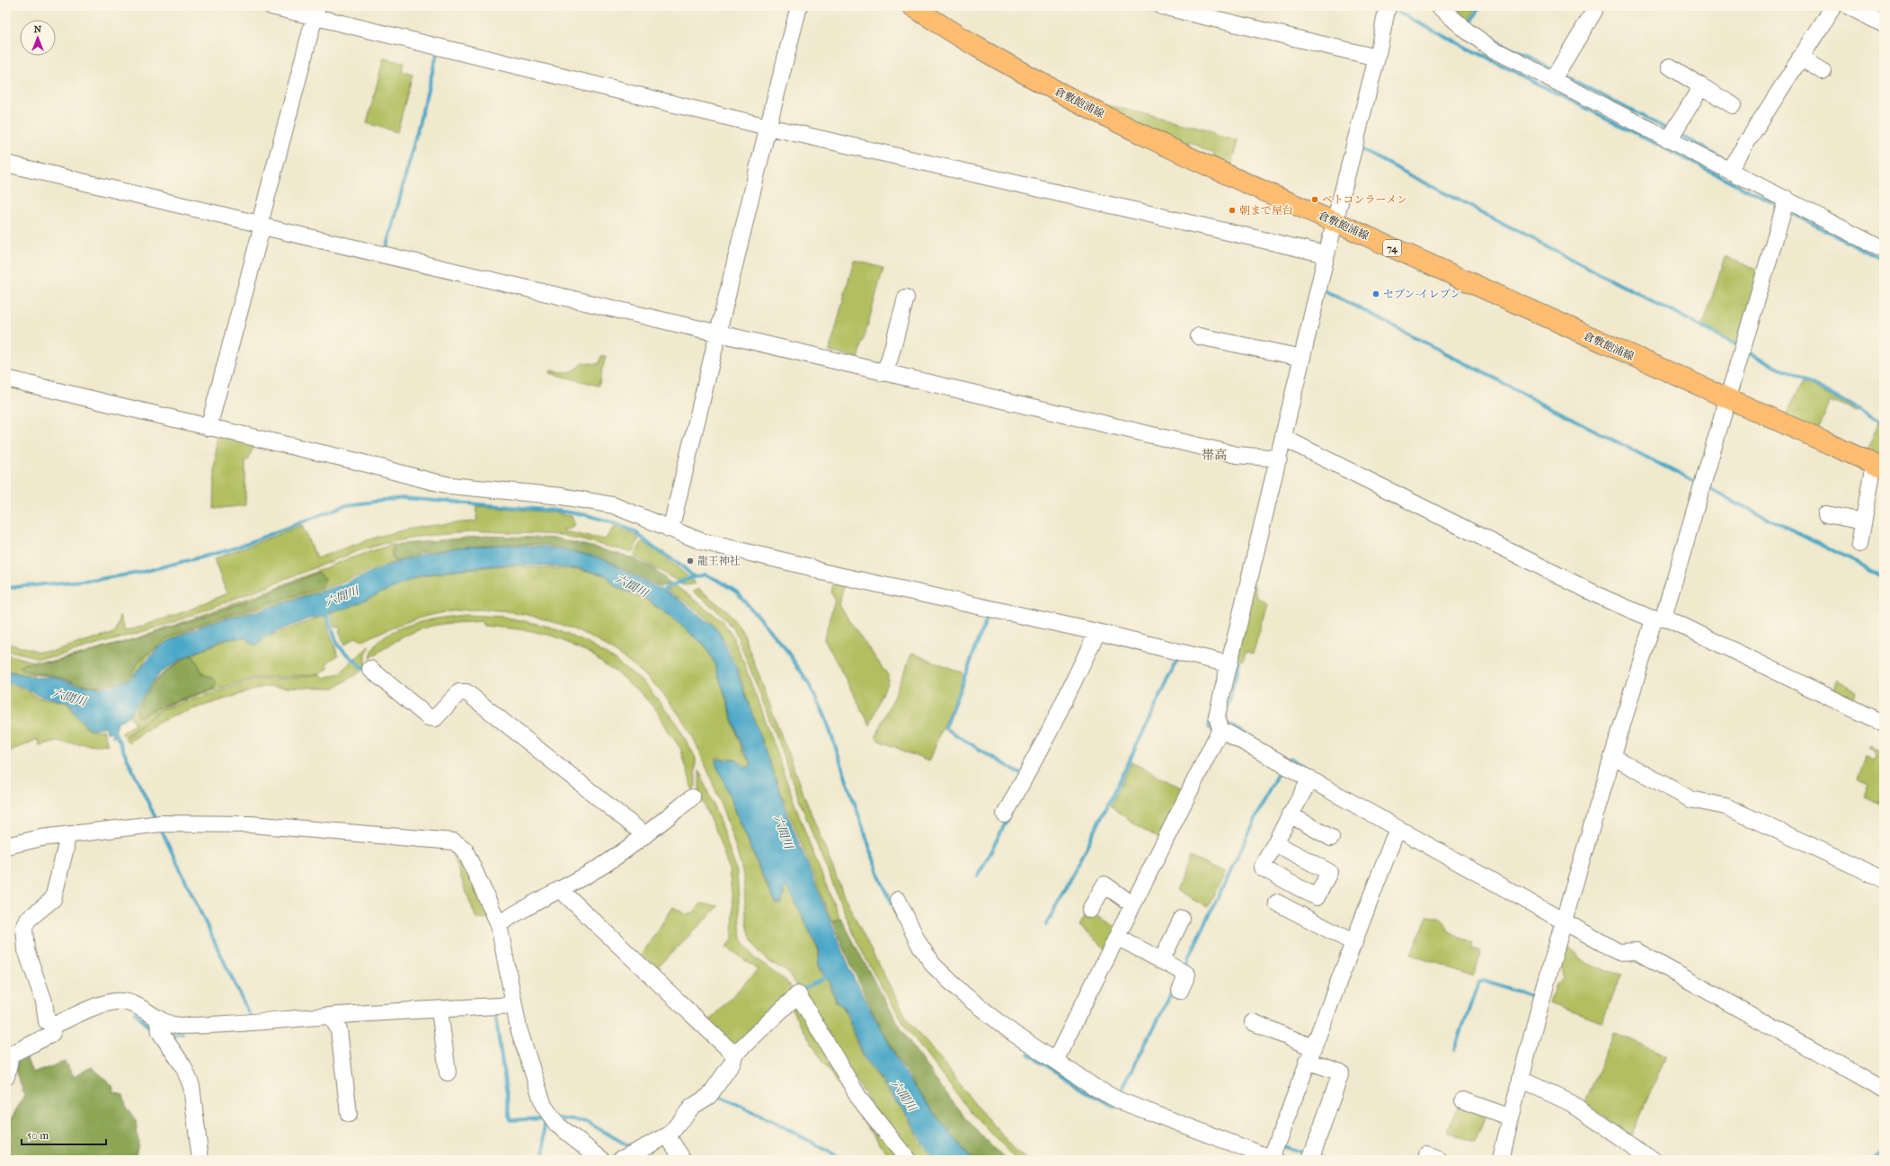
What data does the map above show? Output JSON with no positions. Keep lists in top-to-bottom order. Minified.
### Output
{"streets":{"main road":["倉敷飽浦線","74"]},"districts":["帯高"],"water":["六間川"],"places":["ベトコンラーメン","朝まで屋台","セブン-イレブン","龍王神社"],"scale_bar":"50 m","north":"top"}
